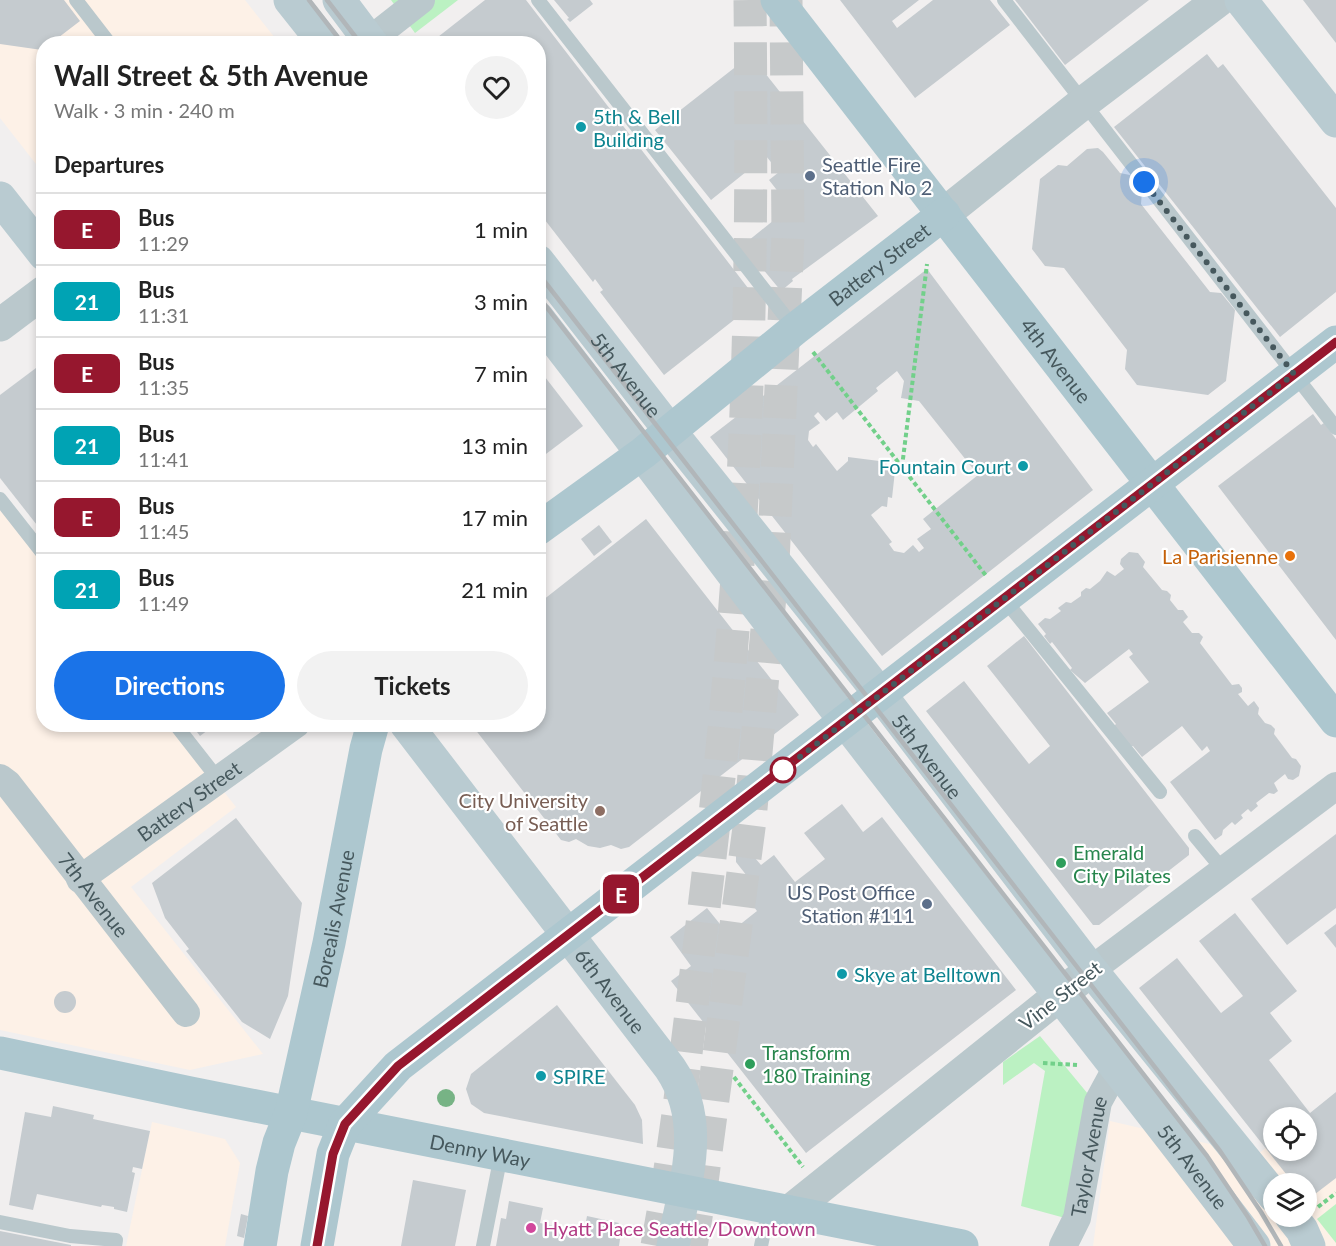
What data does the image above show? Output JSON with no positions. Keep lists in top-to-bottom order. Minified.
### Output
{"streets":{"main road":["Battery Street","4th Avenue","5th Avenue","Borealis Avenue","6th Avenue","Denny Way"],"street":["7th Avenue","Vine Street","Taylor Avenue"]},"crossings":[["Battery Street","4th Avenue"],["Battery Street","5th Avenue"],["Battery Street","7th Avenue"],["5th Avenue","Vine Street"],["5th Avenue","Taylor Avenue"],["Borealis Avenue","Denny Way"],["6th Avenue","Denny Way"],["Vine Street","Denny Way"]],"places":["5th & Bell Building","Seattle Fire Station No 2","Fountain Court","La Parisienne","City University of Seattle","Emerald City Pilates","US Post Office Station #111","Skye at Belltown","Transform 180 Training","SPIRE","Hyatt Place Seattle/Downtown"],"lines":["bus line E"],"page":{"on_map":"E","heading":[["Wall Street & 5th Avenue","Walk · 3 min · 240 m"],"Departures"],"list":[{"mark":"E","name":"Bus","note":"11:29","value":"1 min"},{"mark":"21","name":"Bus","note":"11:31","value":"3 min"},{"mark":"E","name":"Bus","note":"11:35","value":"7 min"},{"mark":"21","name":"Bus","note":"11:41","value":"13 min"},{"mark":"E","name":"Bus","note":"11:45","value":"17 min"},{"mark":"21","name":"Bus","note":"11:49","value":"21 min"}],"buttons":["Directions","Tickets"]}}
